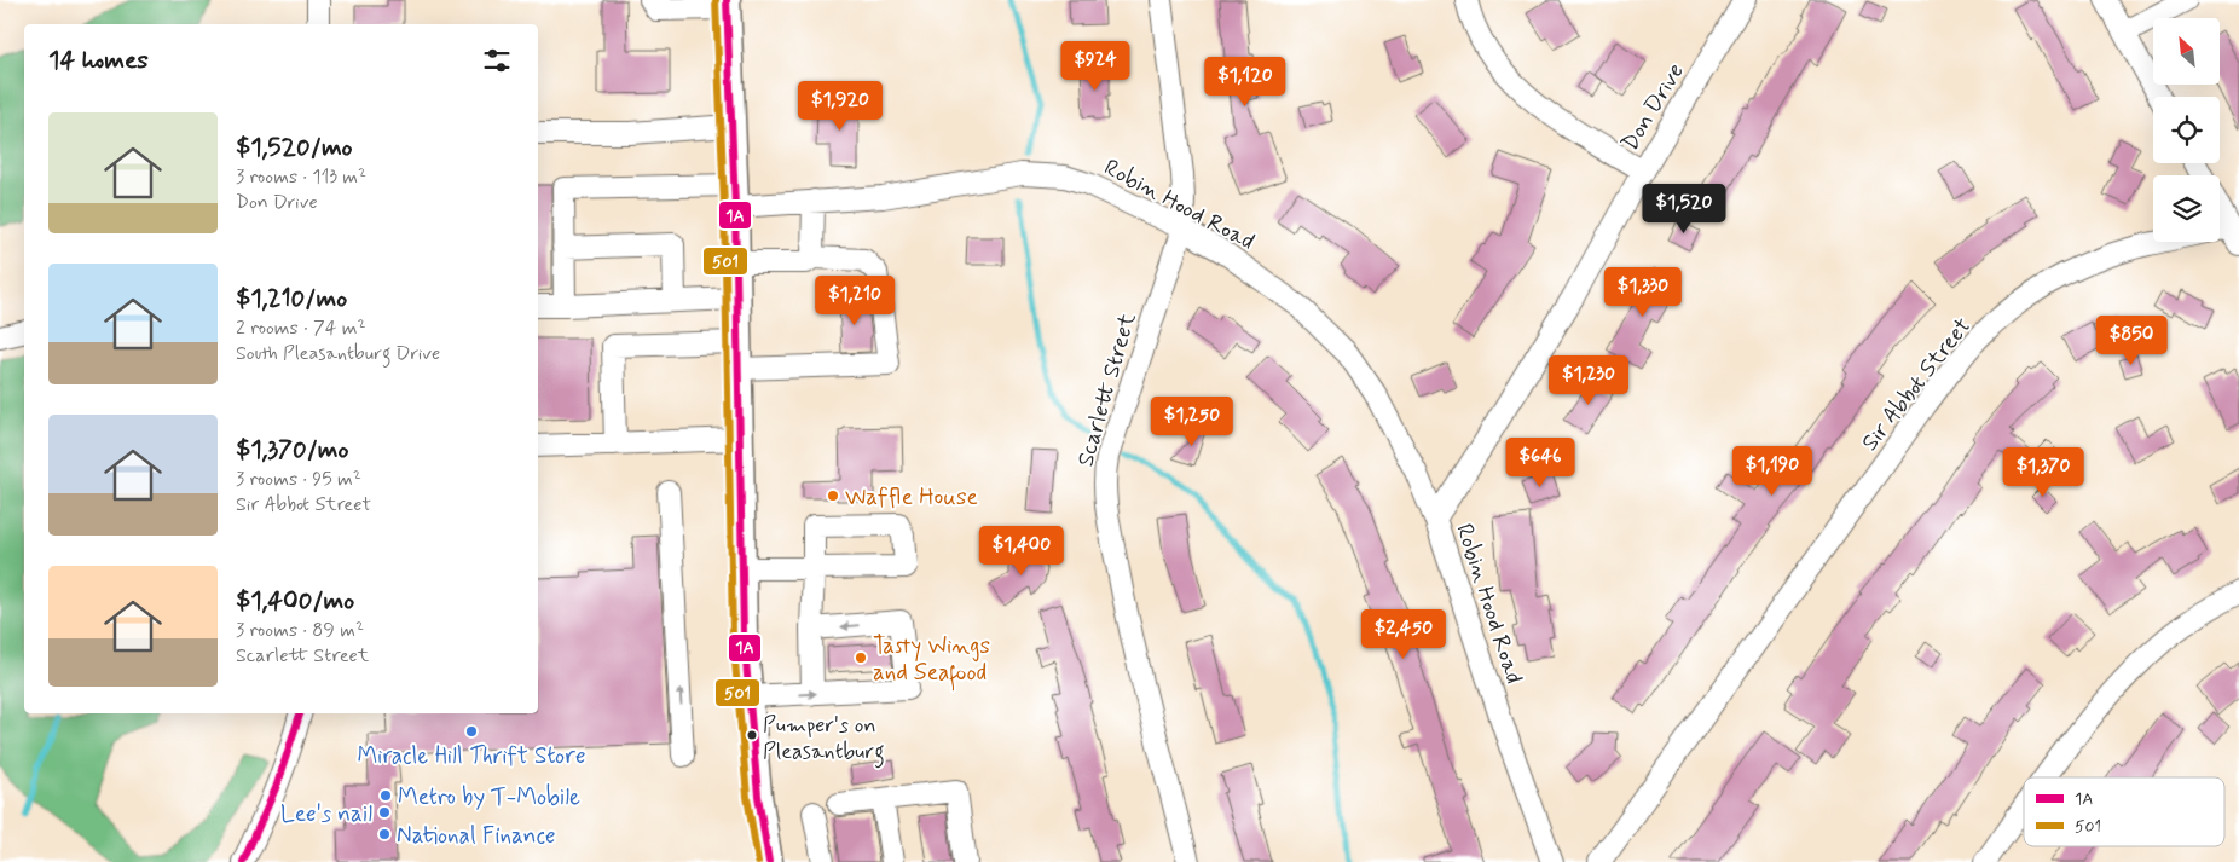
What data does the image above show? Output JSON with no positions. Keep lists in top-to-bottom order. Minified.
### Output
{"streets":{"street":["Don Drive","Robin Hood Road","Sir Abbot Street","Scarlett Street"]},"crossings":[["Don Drive","Robin Hood Road"],["Robin Hood Road","Scarlett Street"]],"places":["Waffle House","Tasty Wings and Seafood","Miracle Hill Thrift Store","Pumper's on Pleasantburg","Metro by T-Mobile","Lee's nail","National Finance"],"lines":["transit line 1A","transit line 501"],"legend":["1A","501"],"north":"top left","page":{"heading":"14 homes","price":["$924","$1,120","$1,920","$1,520","$1,330","$1,210","$850","$1,230","$1,250","$646","$1,190","$1,370","$1,400","$2,450"],"list":[{"name":"$1,520/mo","note":"3 rooms · 113 m² · Don Drive"},{"name":"$1,210/mo","note":"2 rooms · 74 m² · South Pleasantburg Drive"},{"name":"$1,370/mo","note":"3 rooms · 95 m² · Sir Abbot Street"},{"name":"$1,400/mo","note":"3 rooms · 89 m² · Scarlett Street"}]}}
